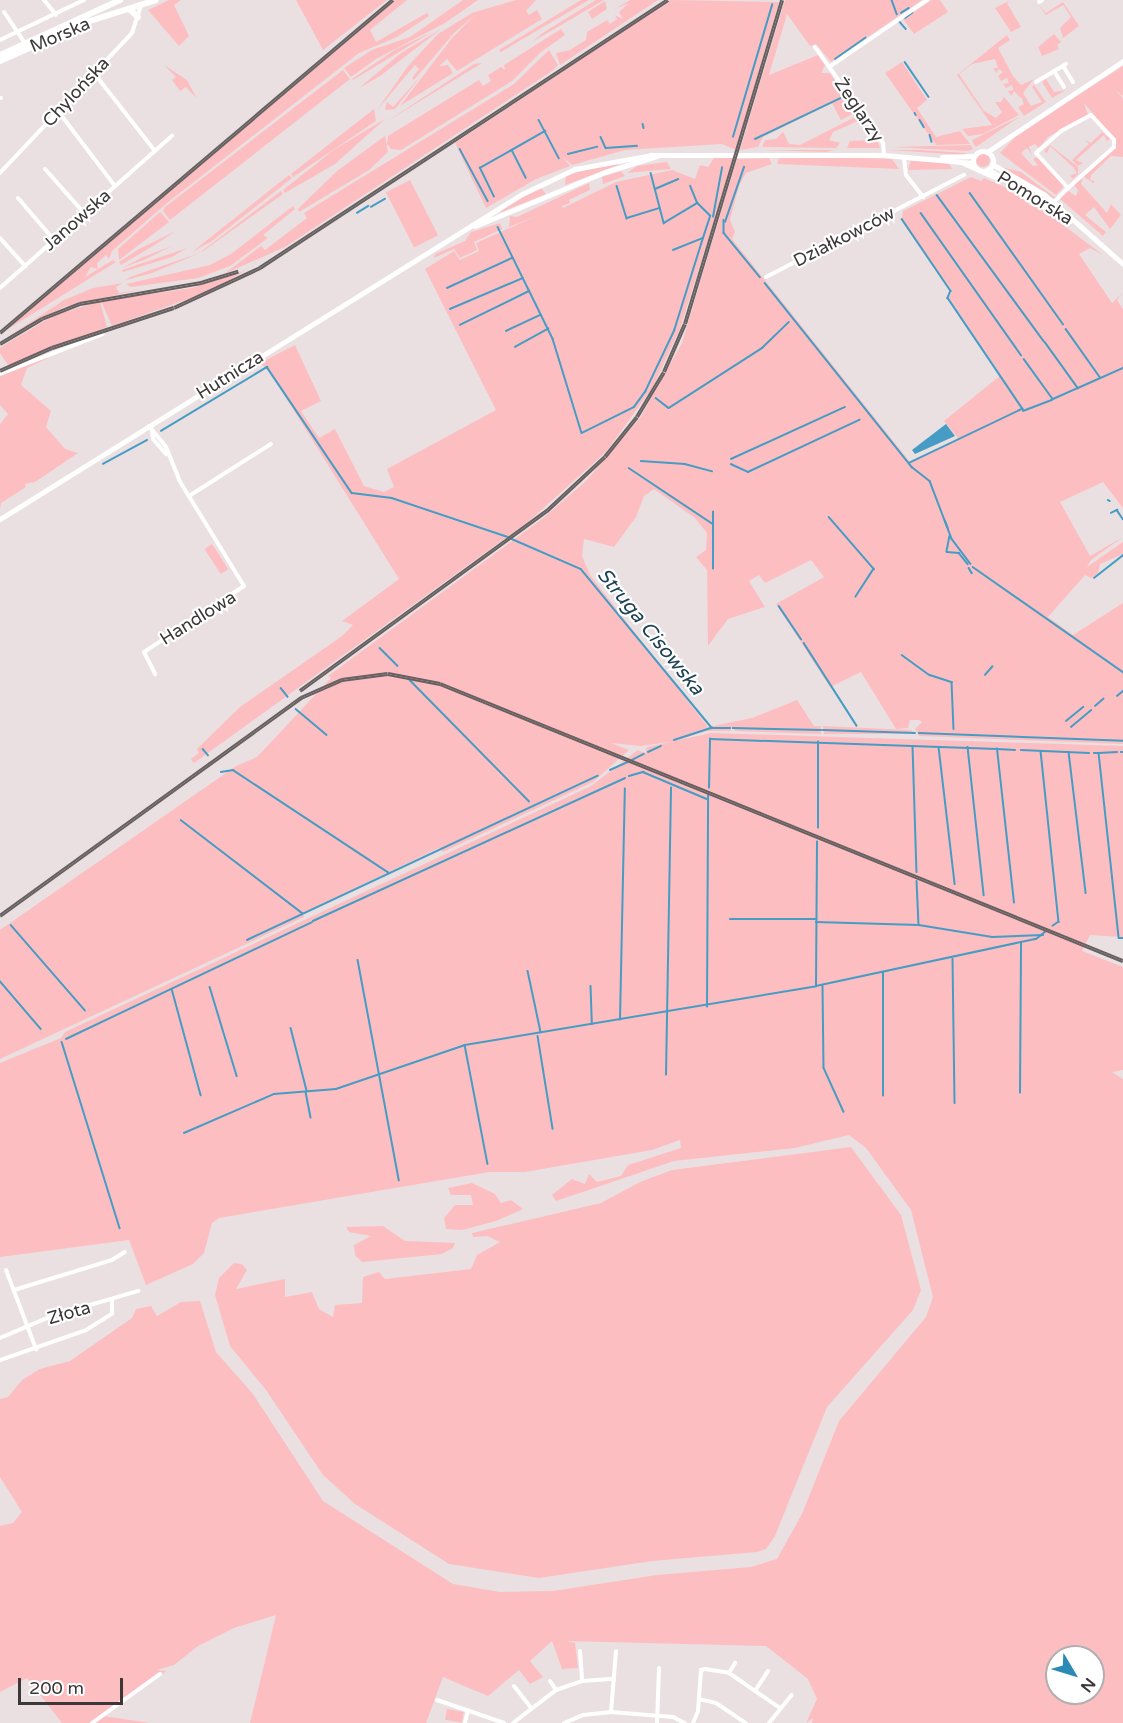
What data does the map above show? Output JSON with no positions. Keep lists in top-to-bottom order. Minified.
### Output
{"streets":{"main road":["Morska","Pomorska","Hutnicza"],"street":["Chylońska","Żeglarzy","Janowska","Działkowców","Handlowa","Złota"]},"crossings":[["Morska","Chylońska"],["Żeglarzy","Hutnicza"],["Hutnicza","Handlowa"]],"water":["Struga Cisowska"],"scale_bar":"200 m","north":"bottom right"}
